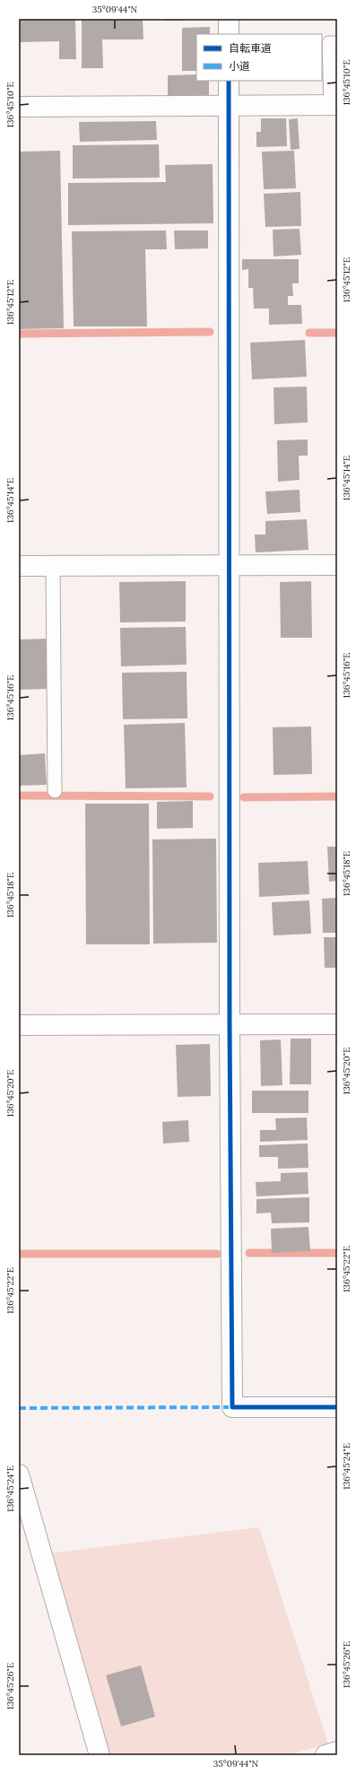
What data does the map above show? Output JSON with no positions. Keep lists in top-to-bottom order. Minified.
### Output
{"legend":["自転車道","小道"],"coordinates":["35°09'44\"N","136°45'10\"E","136°45'12\"E","136°45'14\"E","136°45'16\"E","136°45'18\"E","136°45'20\"E","136°45'22\"E","136°45'24\"E","136°45'26\"E"]}
